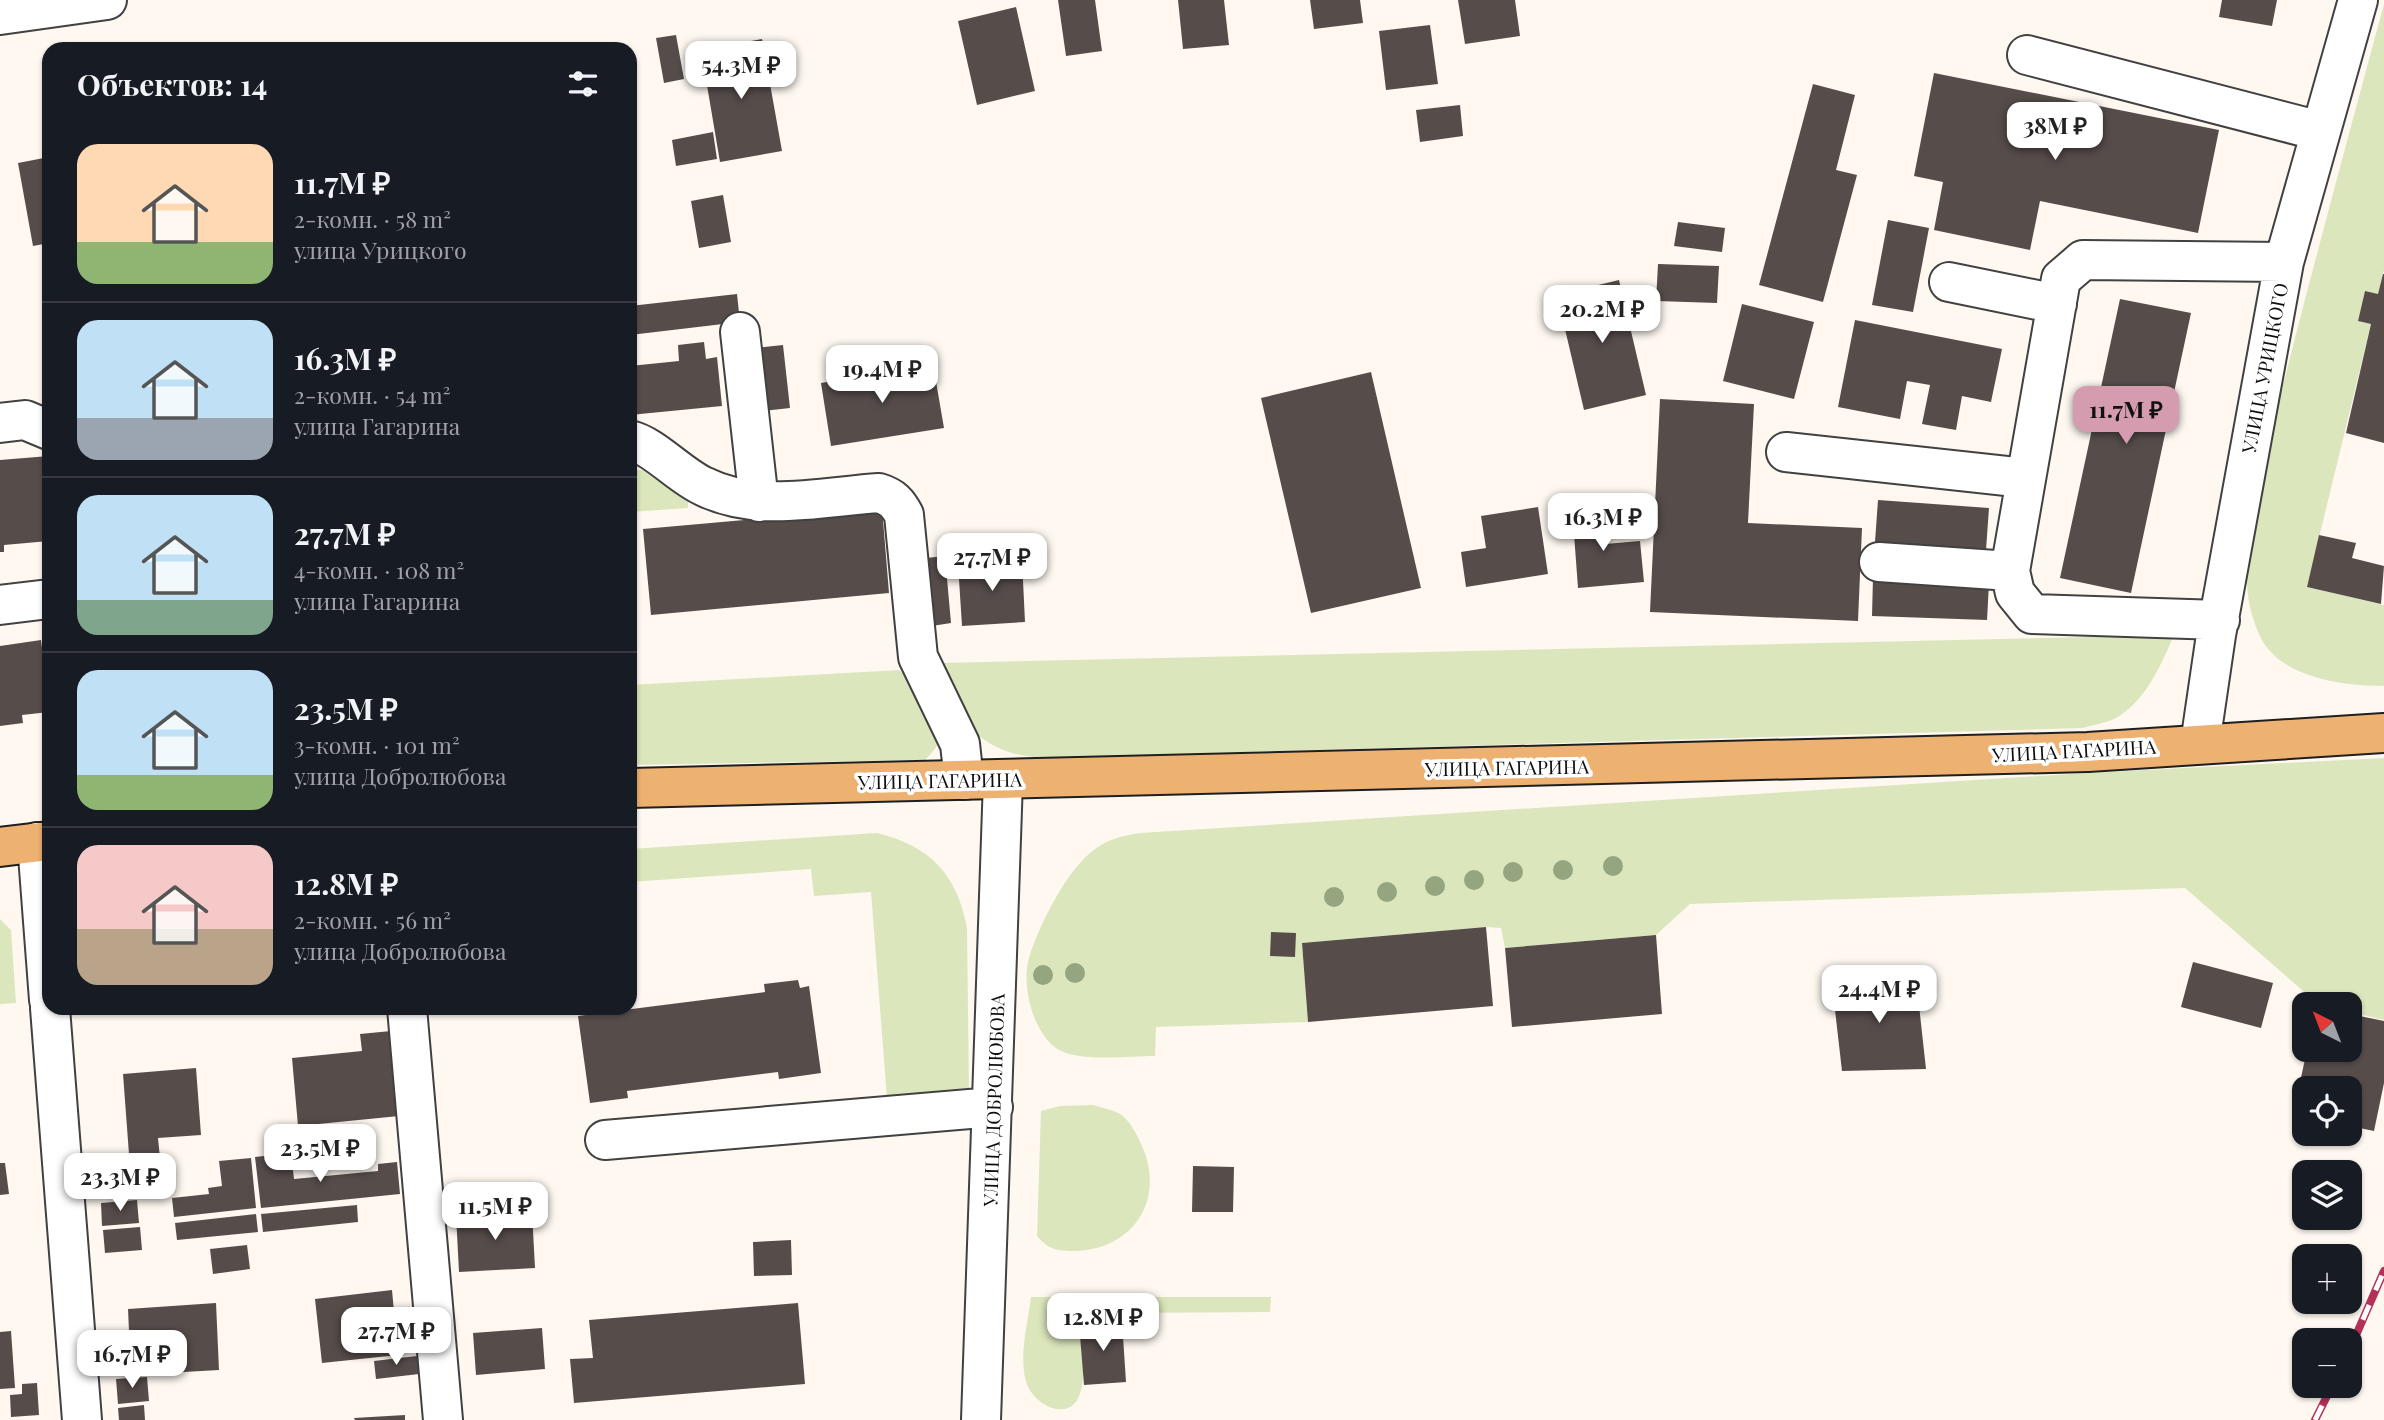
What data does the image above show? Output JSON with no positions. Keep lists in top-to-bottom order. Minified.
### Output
{"streets":{"main road":["УЛИЦА ГАГАРИНА"],"street":["УЛИЦА УРИЦКОГО","УЛИЦА ДОБРОЛЮБОВА"]},"crossings":[["УЛИЦА УРИЦКОГО","УЛИЦА ГАГАРИНА"],["УЛИЦА ГАГАРИНА","УЛИЦА ДОБРОЛЮБОВА"]],"north":"top left","page":{"price":["54.3M ₽","38M ₽","20.2M ₽","19.4M ₽","11.7M ₽","16.3M ₽","27.7M ₽","24.4M ₽","23.5M ₽","23.3M ₽","11.5M ₽","12.8M ₽","27.7M ₽","16.7M ₽"],"heading":"Объектов: 14","list":[{"name":"11.7M ₽","note":"2-комн. · 58 m² · улица Урицкого"},{"name":"16.3M ₽","note":"2-комн. · 54 m² · улица Гагарина"},{"name":"27.7M ₽","note":"4-комн. · 108 m² · улица Гагарина"},{"name":"23.5M ₽","note":"3-комн. · 101 m² · улица Добролюбова"},{"name":"12.8M ₽","note":"2-комн. · 56 m² · улица Добролюбова"}],"map_buttons":["+","−"]}}
